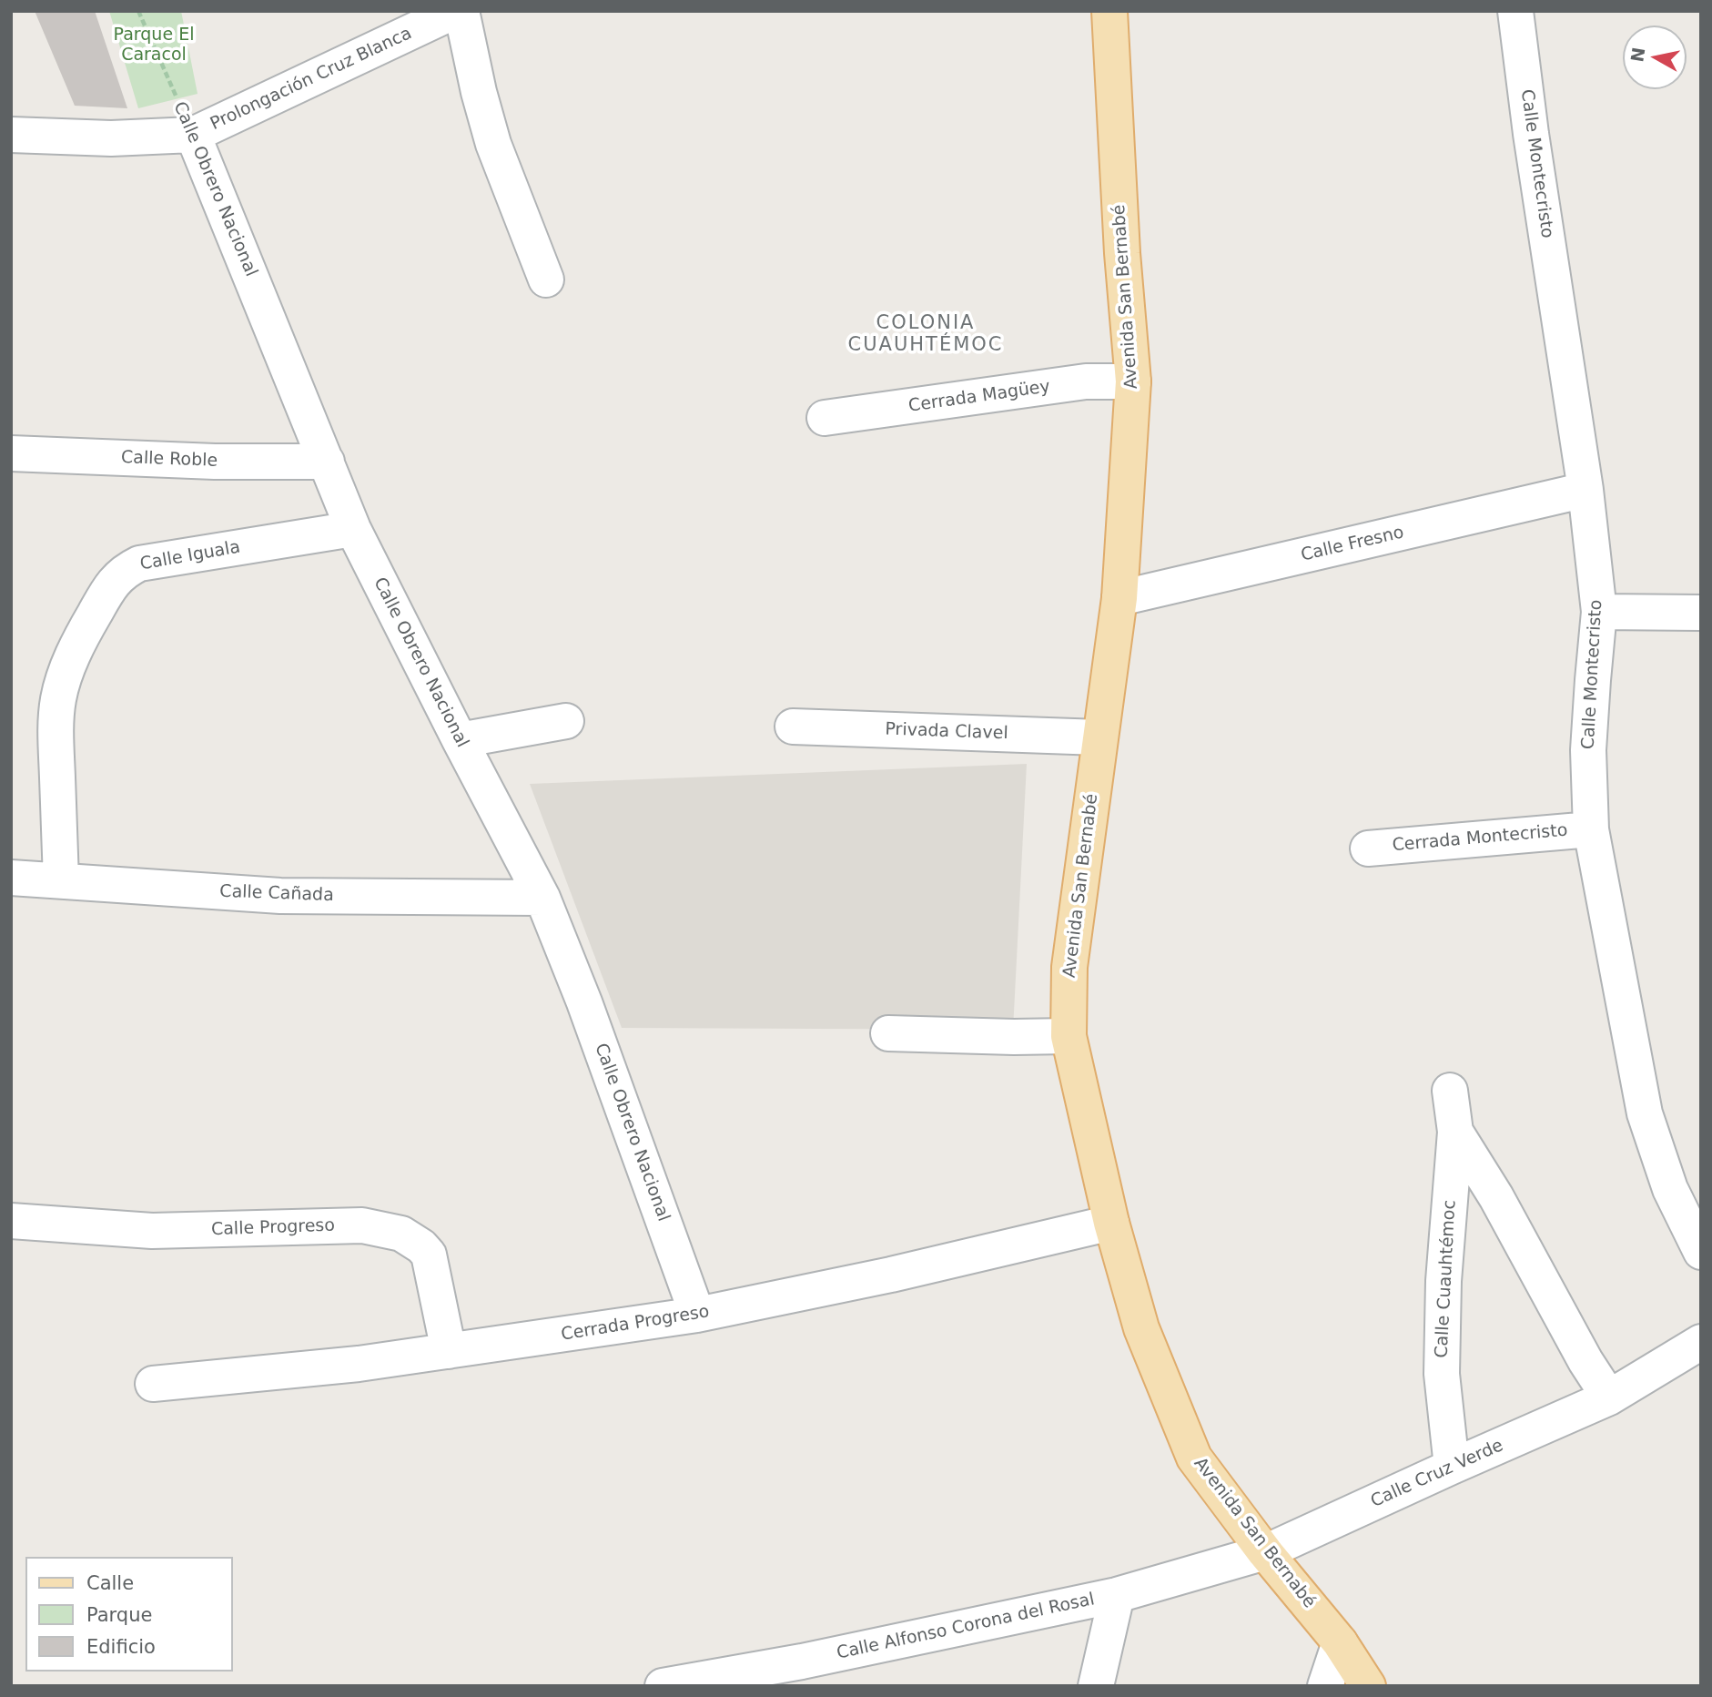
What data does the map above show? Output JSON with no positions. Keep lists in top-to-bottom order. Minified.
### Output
{"streets":{"main road":["Avenida San Bernabé"],"street":["Prolongación Cruz Blanca","Calle Montecristo","Calle Obrero Nacional","Cerrada Magüey","Calle Roble","Calle Fresno","Calle Iguala","Privada Clavel","Cerrada Montecristo","Calle Cañada","Calle Progreso","Calle Cuauhtémoc","Cerrada Progreso","Calle Cruz Verde","Calle Alfonso Corona del Rosal"]},"crossings":[["Prolongación Cruz Blanca","Calle Obrero Nacional"],["Calle Montecristo","Calle Fresno"],["Calle Montecristo","Cerrada Montecristo"],["Calle Obrero Nacional","Calle Roble"],["Calle Obrero Nacional","Calle Iguala"],["Calle Obrero Nacional","Calle Cañada"],["Calle Obrero Nacional","Cerrada Progreso"],["Avenida San Bernabé","Cerrada Magüey"],["Avenida San Bernabé","Calle Fresno"],["Avenida San Bernabé","Privada Clavel"],["Avenida San Bernabé","Cerrada Progreso"],["Avenida San Bernabé","Calle Cruz Verde"],["Avenida San Bernabé","Calle Alfonso Corona del Rosal"],["Calle Iguala","Calle Cañada"],["Calle Progreso","Cerrada Progreso"],["Calle Cuauhtémoc","Calle Cruz Verde"],["Calle Cruz Verde","Calle Alfonso Corona del Rosal"]],"districts":["COLONIA CUAUHTÉMOC"],"parks":["Parque El Caracol"],"legend":["Calle","Parque","Edificio"],"north":"left"}
